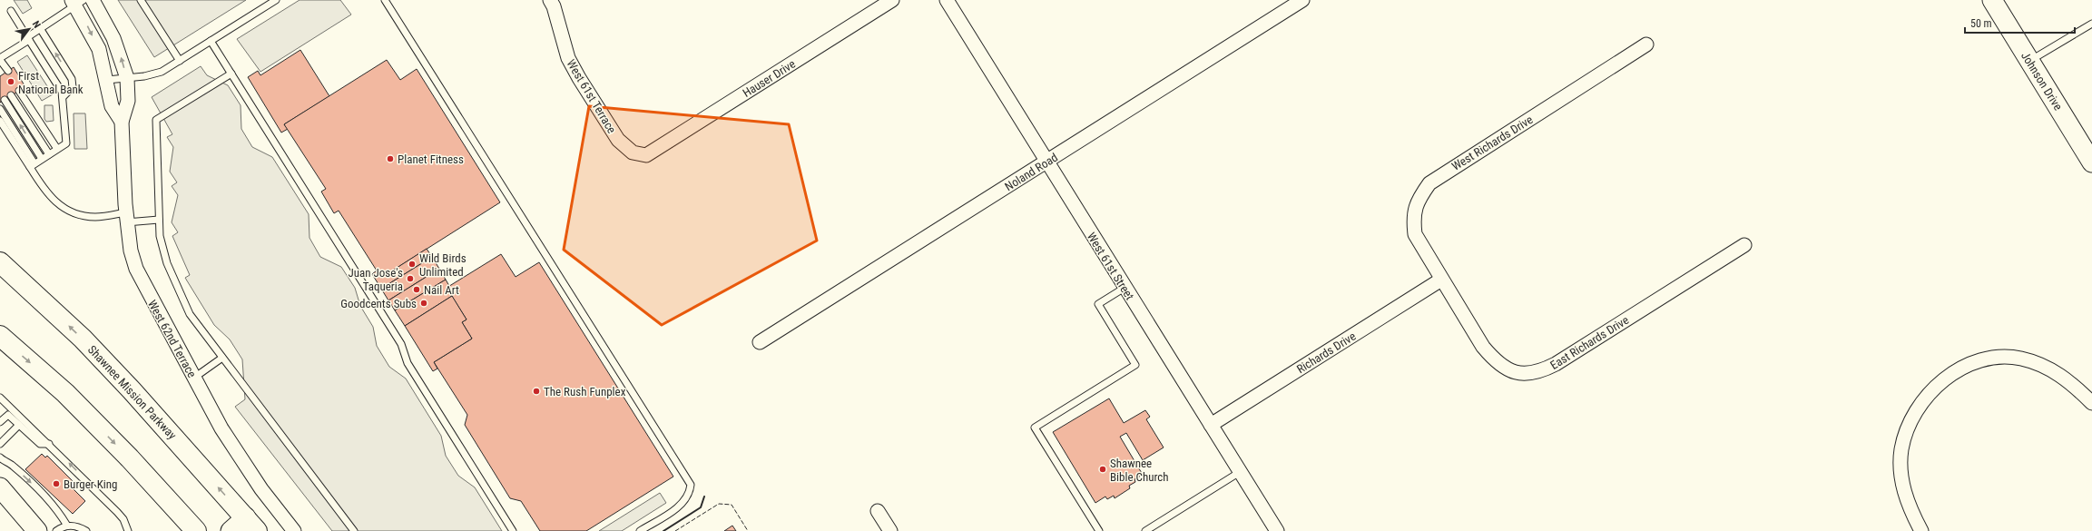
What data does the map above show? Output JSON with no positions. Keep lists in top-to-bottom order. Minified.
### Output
{"streets":{"highway":["Shawnee Mission Parkway"],"main road":["Johnson Drive"],"street":["Hauser Drive","West 61st Terrace","West Richards Drive","Noland Road","West 61st Street","West 62nd Terrace","East Richards Drive","Richards Drive"]},"crossings":[["Hauser Drive","West 61st Terrace"],["West Richards Drive","East Richards Drive"],["West Richards Drive","Richards Drive"],["Noland Road","West 61st Street"],["West 61st Street","Richards Drive"],["East Richards Drive","Richards Drive"]],"places":["First National Bank","Planet Fitness","Wild Birds Unlimited","Juan Jose's Taqueria","Nail Art","Goodcents Subs","The Rush Funplex","Shawnee Bible Church","Burger King"],"scale_bar":"50 m","north":"top right"}
